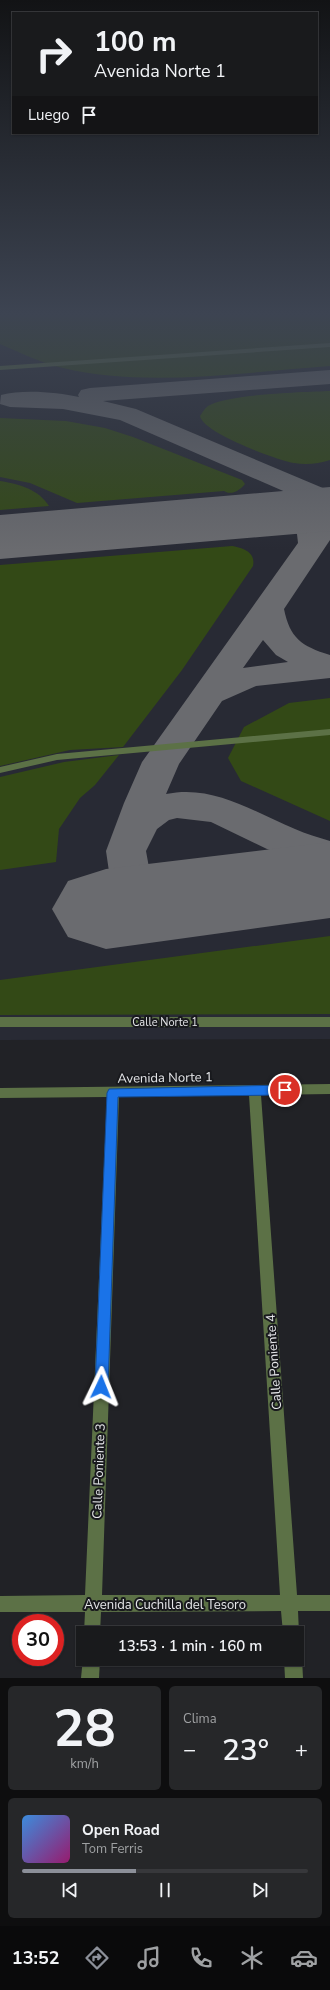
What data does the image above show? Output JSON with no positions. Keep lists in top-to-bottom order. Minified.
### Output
{"streets":{"street":["Calle Norte 1","Avenida Norte 1","Calle Poniente 4","Calle Poniente 3","Avenida Cuchilla del Tesoro"]},"crossings":[["Avenida Norte 1","Calle Poniente 4"],["Avenida Norte 1","Calle Poniente 3"],["Calle Poniente 4","Avenida Cuchilla del Tesoro"],["Calle Poniente 3","Avenida Cuchilla del Tesoro"]],"page":{"turn":["100 m","Avenida Norte 1"],"then":"Luego","limit":"30","trip":"13:53 · 1 min · 160 m","tile":[["28","km/h"],"Clima"],"heat":["−","23°","+"],"song":["Open Road","Tom Ferris"],"tabs":"13:52"}}
